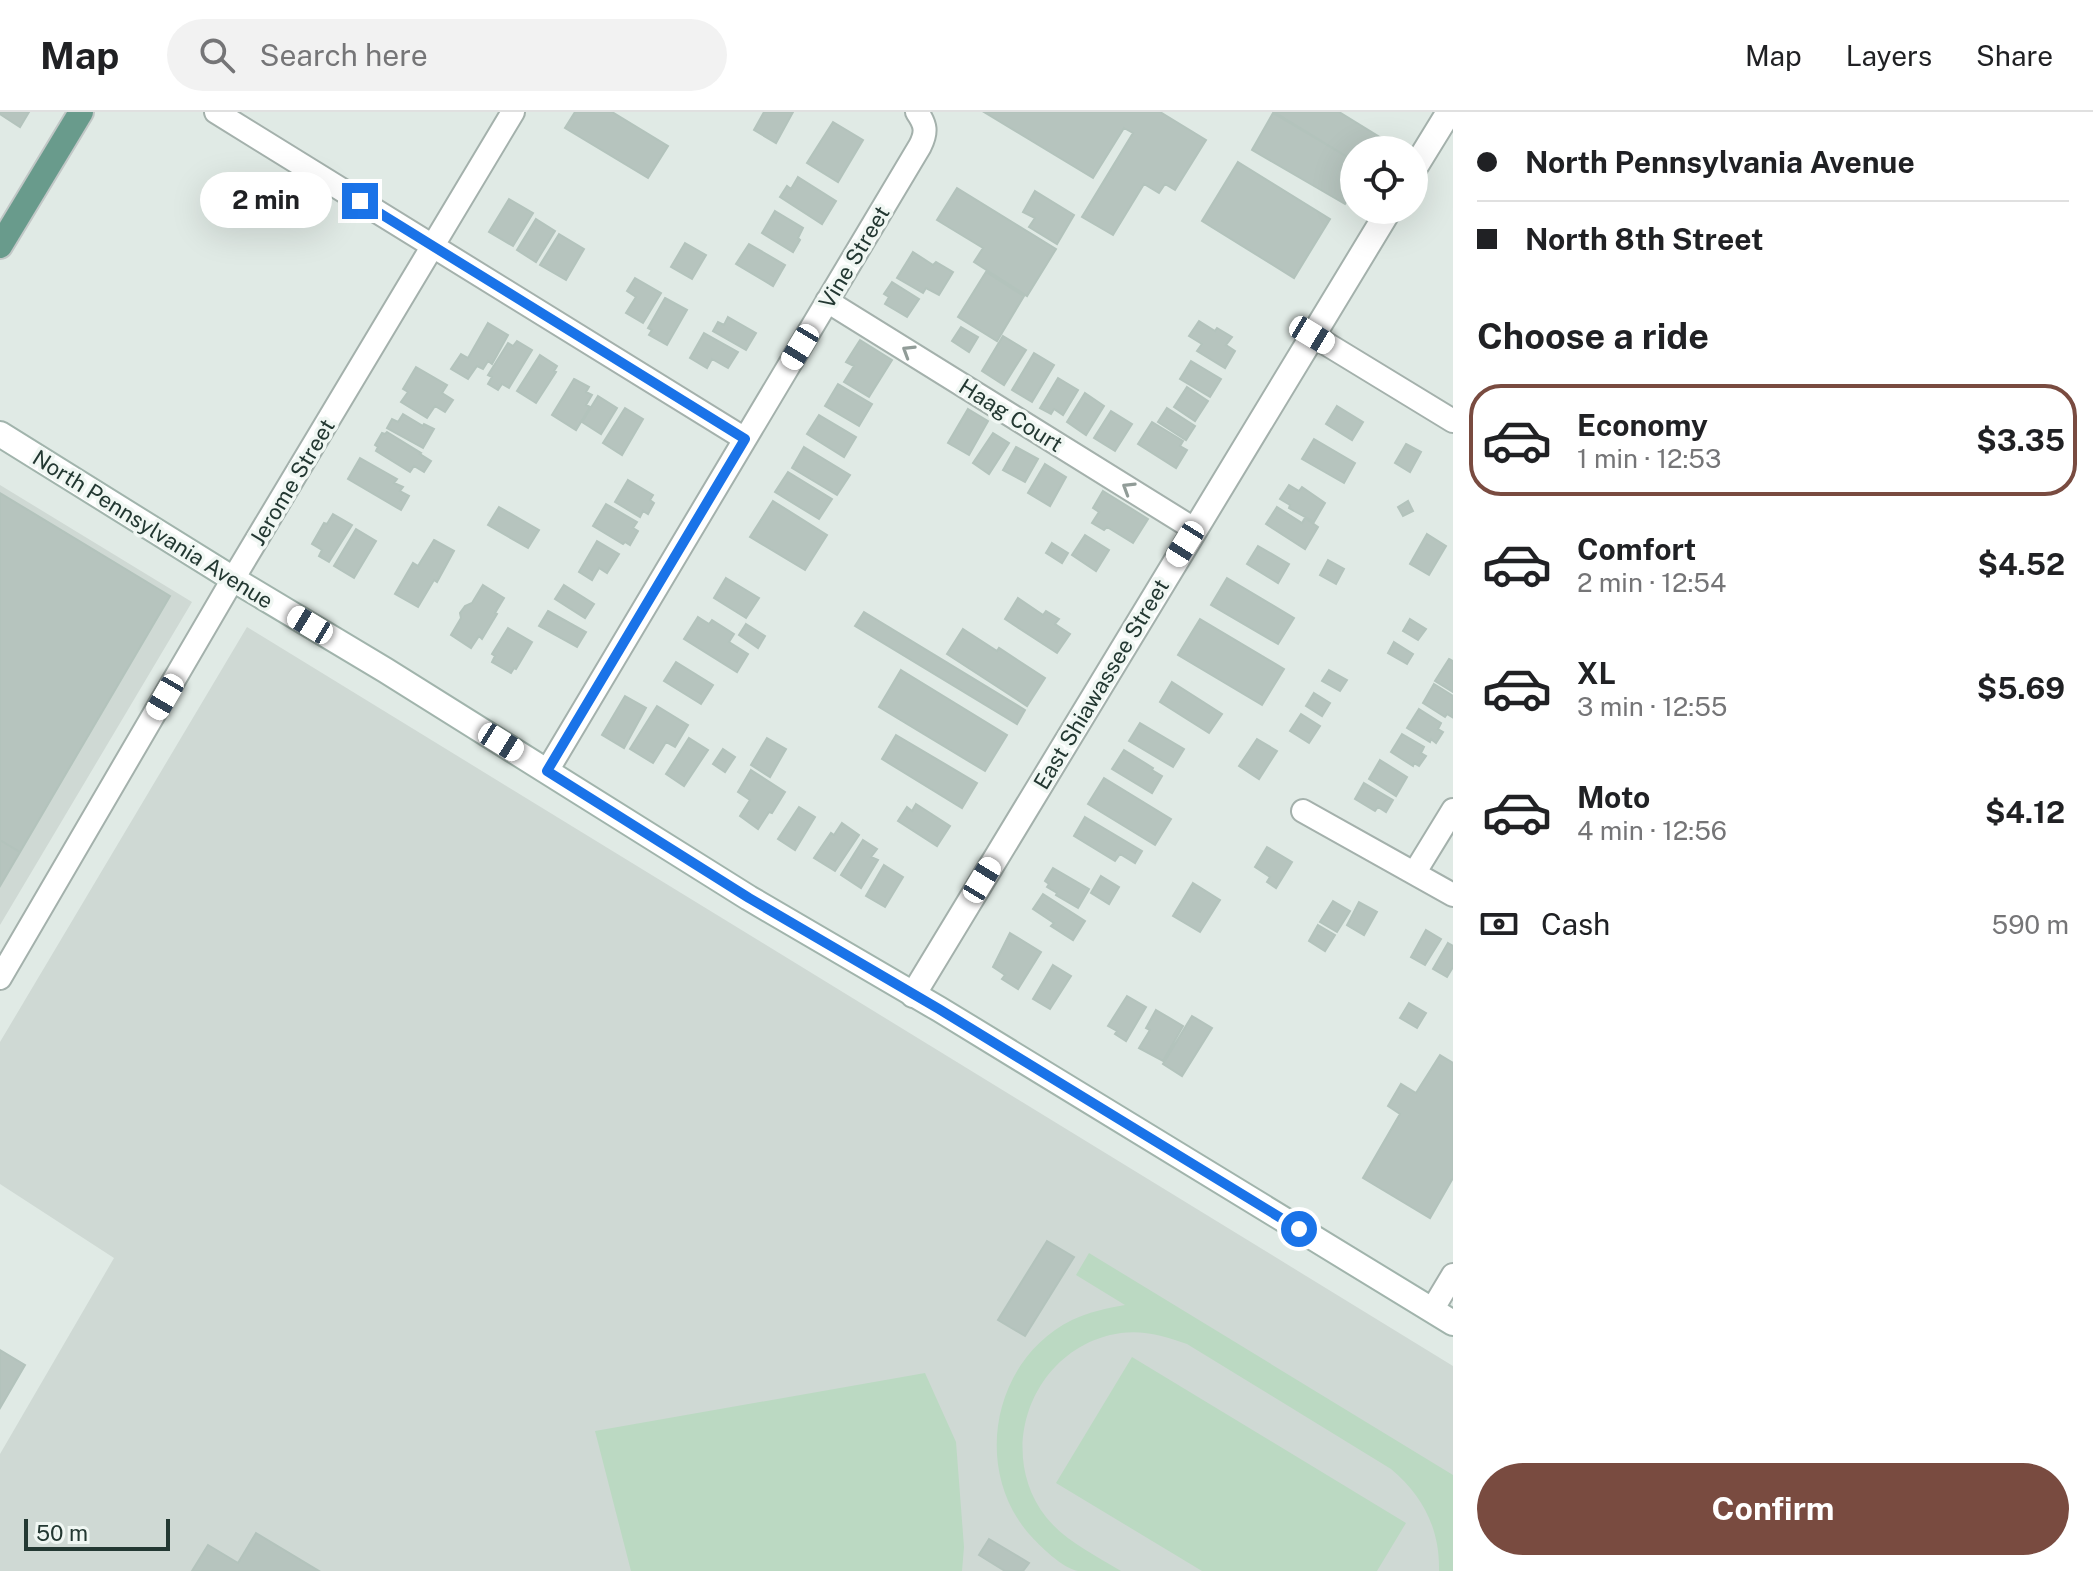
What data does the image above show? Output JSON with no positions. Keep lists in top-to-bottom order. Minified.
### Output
{"streets":{"main road":["North Pennsylvania Avenue","East Shiawassee Street"],"street":["Vine Street","Haag Court","Jerome Street"]},"crossings":[["Vine Street","Haag Court"],["Vine Street","North Pennsylvania Avenue"],["Haag Court","East Shiawassee Street"],["Jerome Street","North Pennsylvania Avenue"],["North Pennsylvania Avenue","East Shiawassee Street"]],"one_way":["Haag Court"],"scale_bar":"50 m","page":{"header":"Map","search":"Search here","nav":["Map","Layers","Share"],"banner":["North Pennsylvania Avenue","North 8th Street"],"bubble":"2 min","heading":"Choose a ride","list":[{"name":"Economy","note":"1 min · 12:53","value":"$3.35"},{"name":"Comfort","note":"2 min · 12:54","value":"$4.52"},{"name":"XL","note":"3 min · 12:55","value":"$5.69"},{"name":"Moto","note":"4 min · 12:56","value":"$4.12"}],"pay":["Cash","590 m"],"buttons":"Confirm","scale":"50 m"}}
